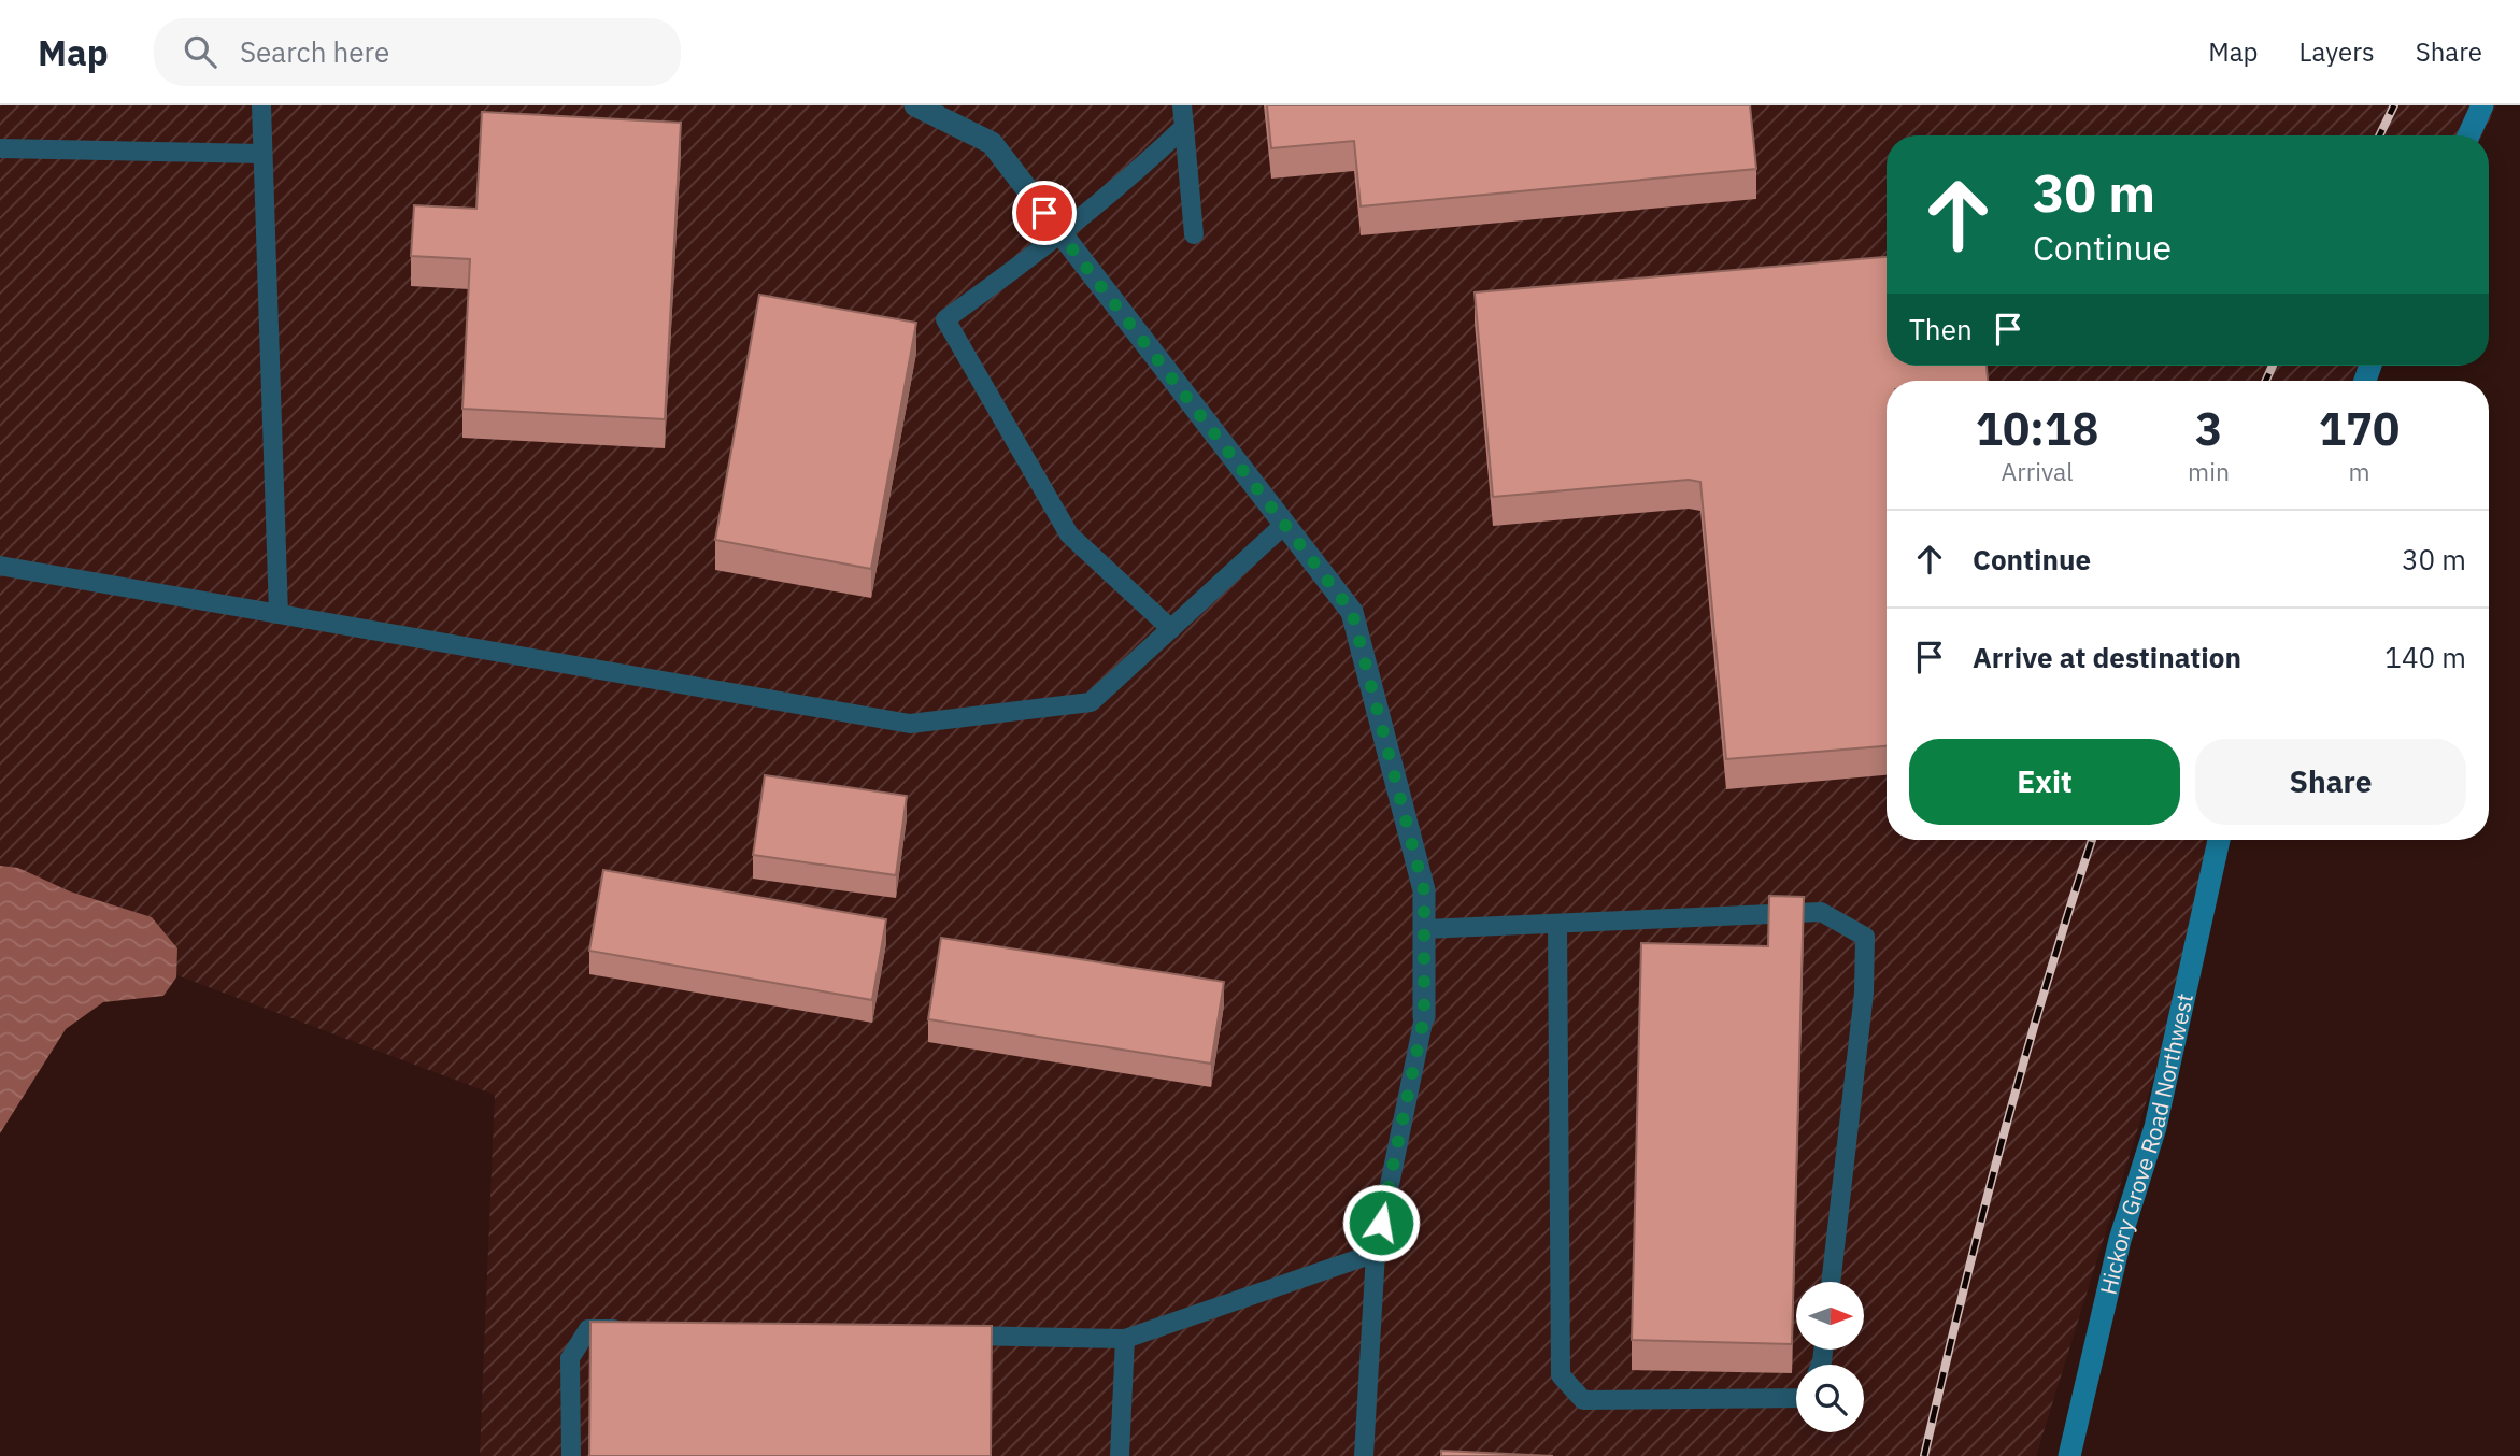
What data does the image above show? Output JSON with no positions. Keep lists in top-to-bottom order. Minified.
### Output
{"streets":{"street":["Hickory Grove Road Northwest"]},"north":"right","page":{"header":"Map","search":"Search here","nav":["Map","Layers","Share"],"turn":["30 m","Continue"],"then":"Then","eta":["10:18","Arrival","3","min","170","m"],"list":[{"name":"Continue","value":"30 m"},{"name":"Arrive at destination","value":"140 m"}],"buttons":["Exit","Share"]}}
